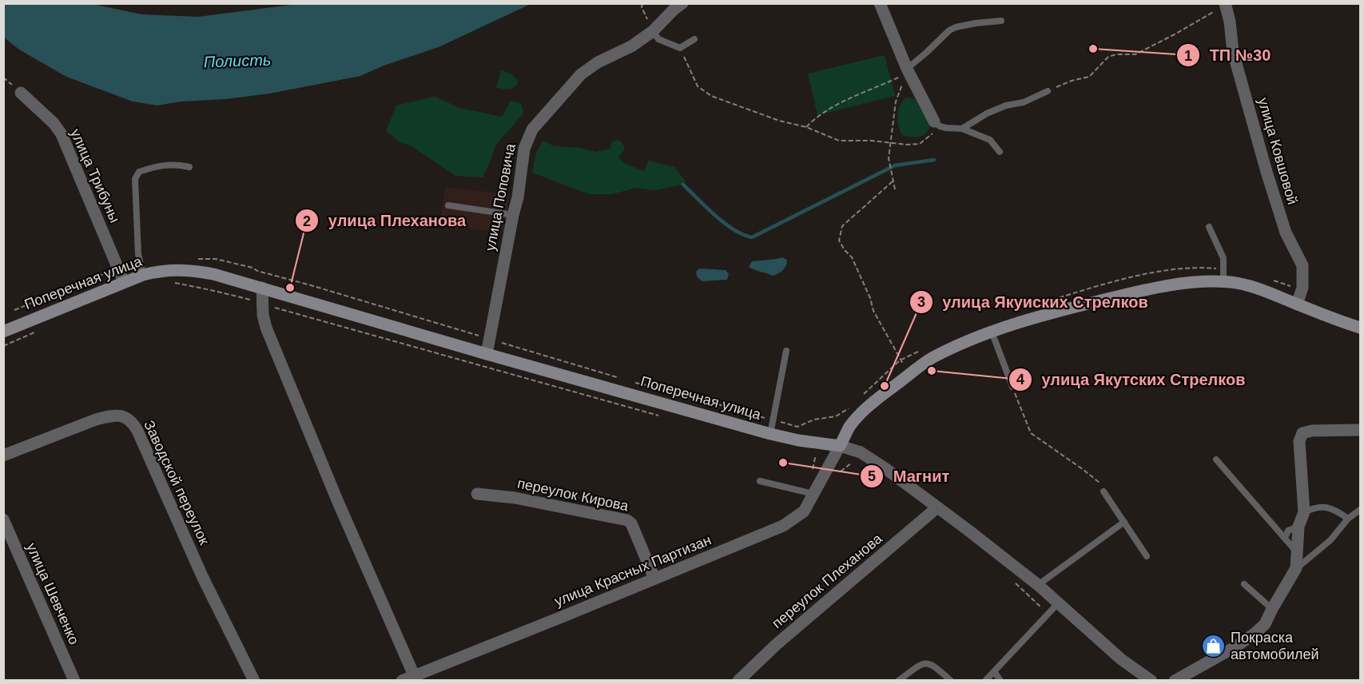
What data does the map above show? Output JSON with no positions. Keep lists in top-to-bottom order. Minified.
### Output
{"streets":{"main road":["Поперечная улица"],"street":["улица Ковшовой","улица Трибуны","улица Поповича","Заводской переулок","переулок Кирова","улица Красных Партизан","переулок Плеханова","улица Шевченко"]},"crossings":[["улица Трибуны","Поперечная улица"],["улица Поповича","Поперечная улица"],["Поперечная улица","улица Красных Партизан"],["переулок Кирова","улица Красных Партизан"]],"water":["Полисть"],"places":{"other":["ТП №30","улица Плеханова","улица Якутских Стрелков","улица Якуиских Стрелков","Магнит"],"shop":["Покраска автомобилей"]}}
